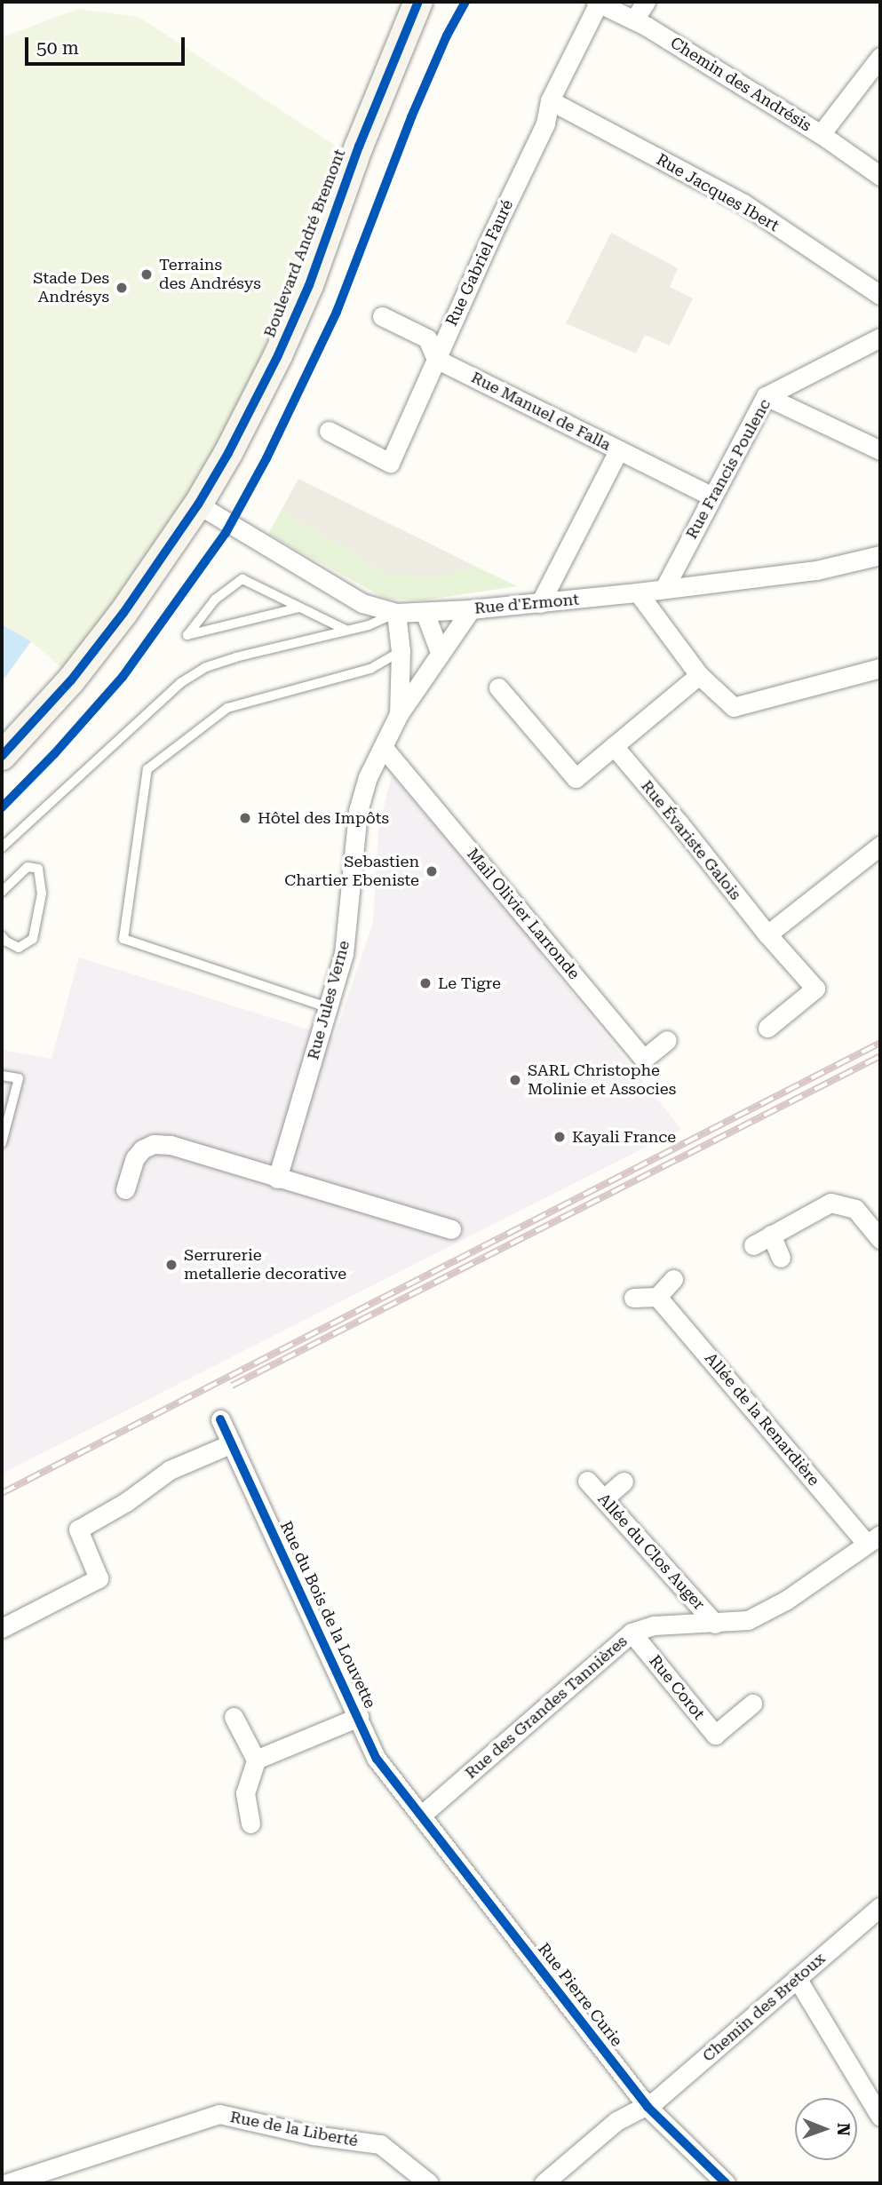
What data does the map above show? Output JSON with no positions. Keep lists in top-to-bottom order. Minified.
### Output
{"streets":{"street":["Chemin des Andrésis","Rue Jacques Ibert","Boulevard André Bremont","Rue Gabriel Fauré","Rue Manuel de Falla","Rue Francis Poulenc","Rue d'Ermont","Rue Évariste Galois","Mail Olivier Larronde","Rue Jules Verne","Allée de la Renardière","Allée du Clos Auger","Rue du Bois de la Louvette","Rue Corot","Rue des Grandes Tannières","Rue Pierre Curie","Chemin des Bretoux","Rue de la Liberté"]},"crossings":[["Chemin des Andrésis","Rue Gabriel Fauré"],["Rue Jacques Ibert","Rue Gabriel Fauré"],["Boulevard André Bremont","Rue d'Ermont"],["Rue Gabriel Fauré","Rue Manuel de Falla"],["Rue Manuel de Falla","Rue Francis Poulenc"],["Rue Francis Poulenc","Rue d'Ermont"],["Rue d'Ermont","Rue Jules Verne"],["Mail Olivier Larronde","Rue Jules Verne"],["Allée de la Renardière","Rue des Grandes Tannières"],["Allée du Clos Auger","Rue des Grandes Tannières"],["Rue du Bois de la Louvette","Rue des Grandes Tannières"],["Rue du Bois de la Louvette","Rue Pierre Curie"],["Rue Corot","Rue des Grandes Tannières"],["Rue des Grandes Tannières","Rue Pierre Curie"],["Rue Pierre Curie","Chemin des Bretoux"]],"places":["Terrains des Andrésys","Stade Des Andrésys","Hôtel des Impôts","Sebastien Chartier Ebeniste","Le Tigre","SARL Christophe Molinie et Associes","Kayali France","Serrurerie metallerie decorative"],"scale_bar":"50 m","north":"right"}
